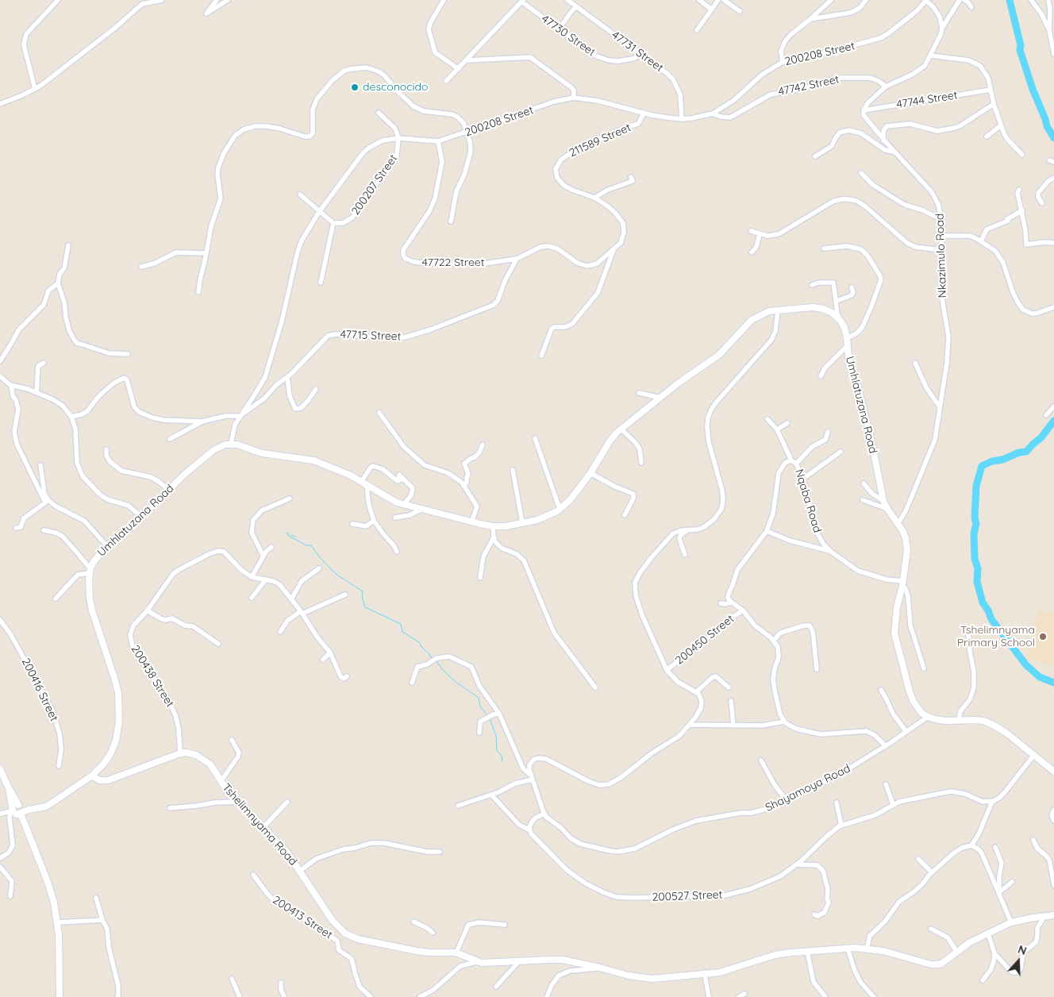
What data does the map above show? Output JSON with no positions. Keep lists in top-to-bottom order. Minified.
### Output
{"streets":{"street":["47730 Street","47731 Street","200208 Street","47742 Street","47744 Street","211589 Street","200207 Street","Nkazimulo Road","47722 Street","47715 Street","Umhlatuzana Road","Nqaba Road","200450 Street","200438 Street","200416 Street","Shayamoya Road","Tshelimnyama Road","200527 Street","200413 Street"]},"crossings":[["47730 Street","47731 Street"],["47731 Street","200208 Street"],["200208 Street","47742 Street"],["200208 Street","211589 Street"],["200208 Street","200207 Street"],["200208 Street","47722 Street"],["200208 Street","47715 Street"],["200208 Street","Umhlatuzana Road"],["47744 Street","Nkazimulo Road"],["211589 Street","47722 Street"],["Nkazimulo Road","Umhlatuzana Road"],["47722 Street","47715 Street"],["Umhlatuzana Road","Nqaba Road"],["Umhlatuzana Road","Shayamoya Road"],["200438 Street","Tshelimnyama Road"]],"places":["desconocido","Tshelimnyama Primary School"],"north":"top"}
